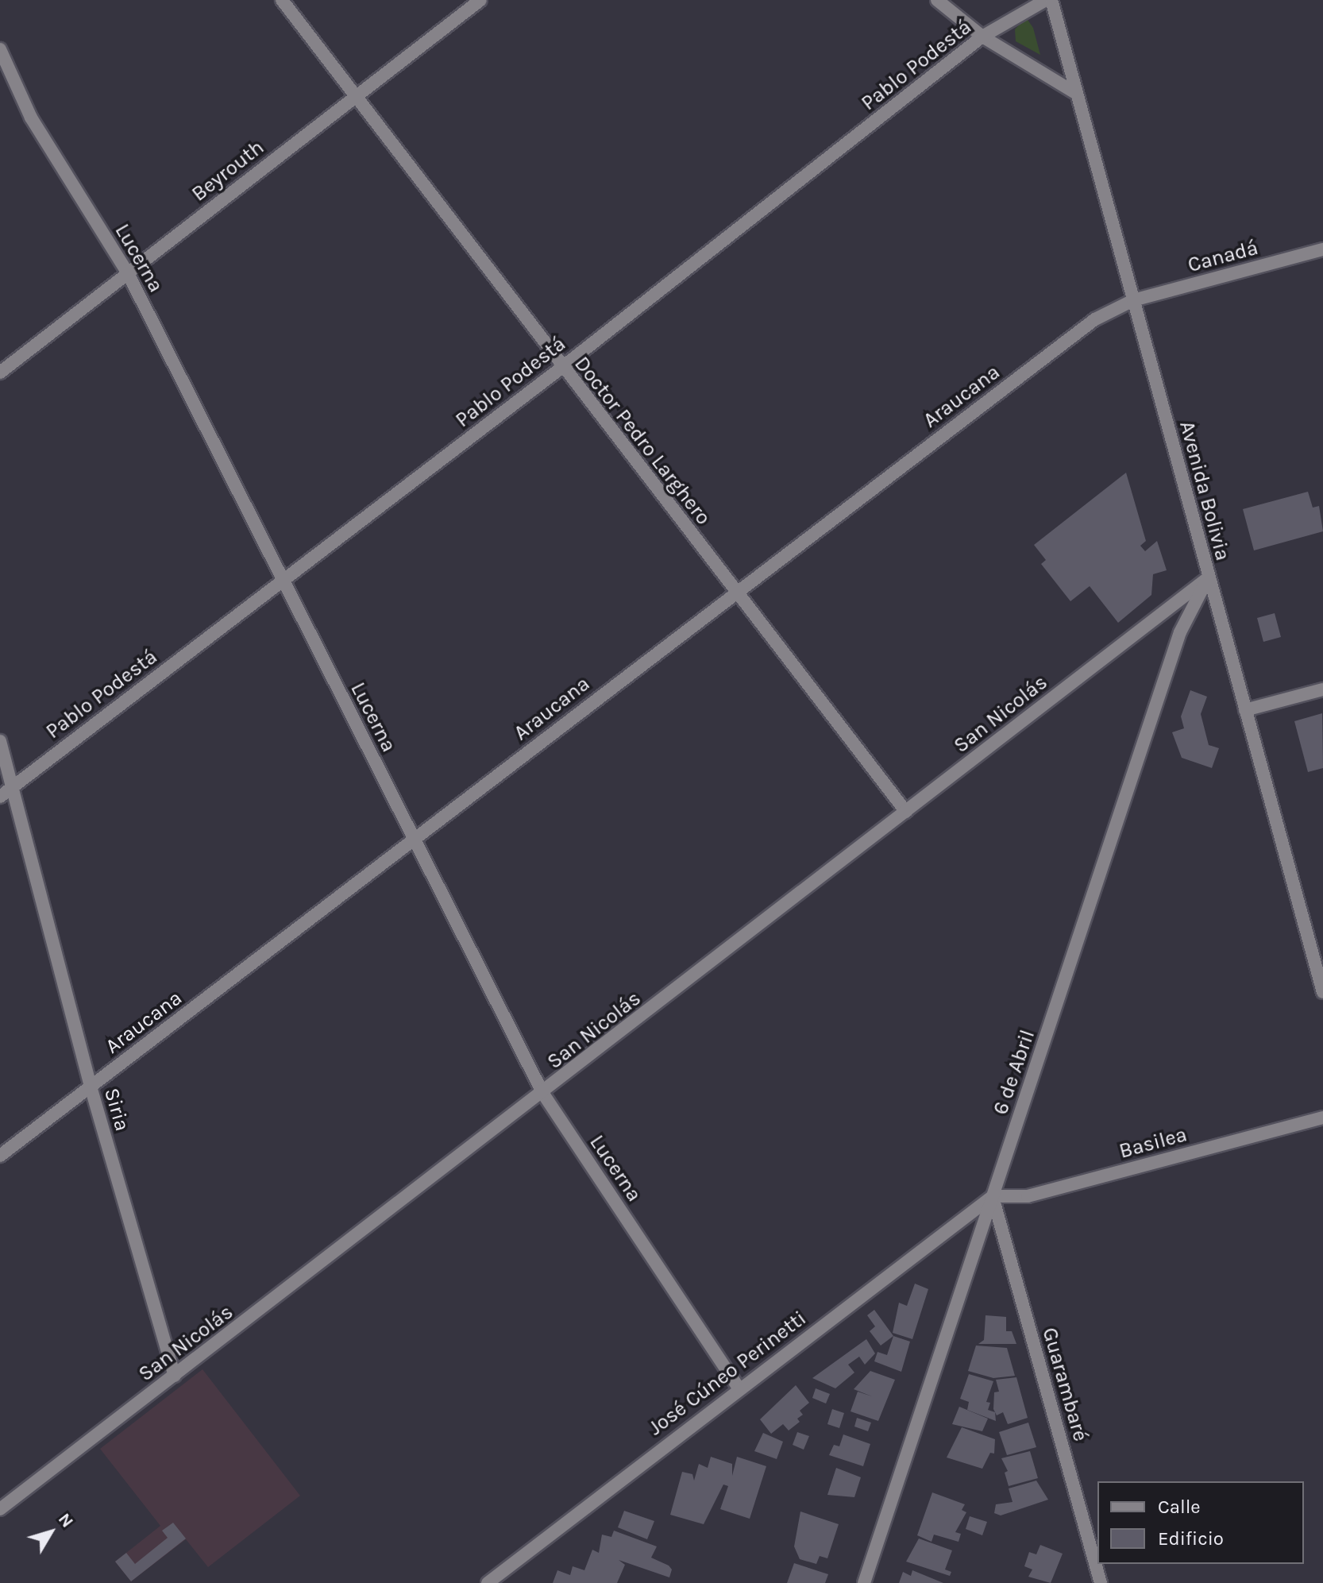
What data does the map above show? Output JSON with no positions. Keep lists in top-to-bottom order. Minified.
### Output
{"streets":{"street":["Pablo Podestá","Beyrouth","Canadá","Lucerna","Araucana","Doctor Pedro Larghero","Avenida Bolivia","San Nicolás","6 de Abril","Siria","Basilea","José Cúneo Perinetti","Guarambaré"]},"crossings":[["Pablo Podestá","Lucerna"],["Pablo Podestá","Doctor Pedro Larghero"],["Pablo Podestá","Siria"],["Beyrouth","Lucerna"],["Beyrouth","Doctor Pedro Larghero"],["Canadá","Araucana"],["Canadá","Avenida Bolivia"],["Lucerna","Araucana"],["Lucerna","San Nicolás"],["Lucerna","José Cúneo Perinetti"],["Araucana","Doctor Pedro Larghero"],["Araucana","Avenida Bolivia"],["Araucana","Siria"],["Doctor Pedro Larghero","San Nicolás"],["Avenida Bolivia","San Nicolás"],["Avenida Bolivia","6 de Abril"],["San Nicolás","6 de Abril"],["San Nicolás","Siria"],["6 de Abril","Basilea"],["6 de Abril","José Cúneo Perinetti"],["6 de Abril","Guarambaré"],["Basilea","José Cúneo Perinetti"],["Basilea","Guarambaré"],["José Cúneo Perinetti","Guarambaré"]],"legend":["Calle","Edificio"],"north":"top right"}
